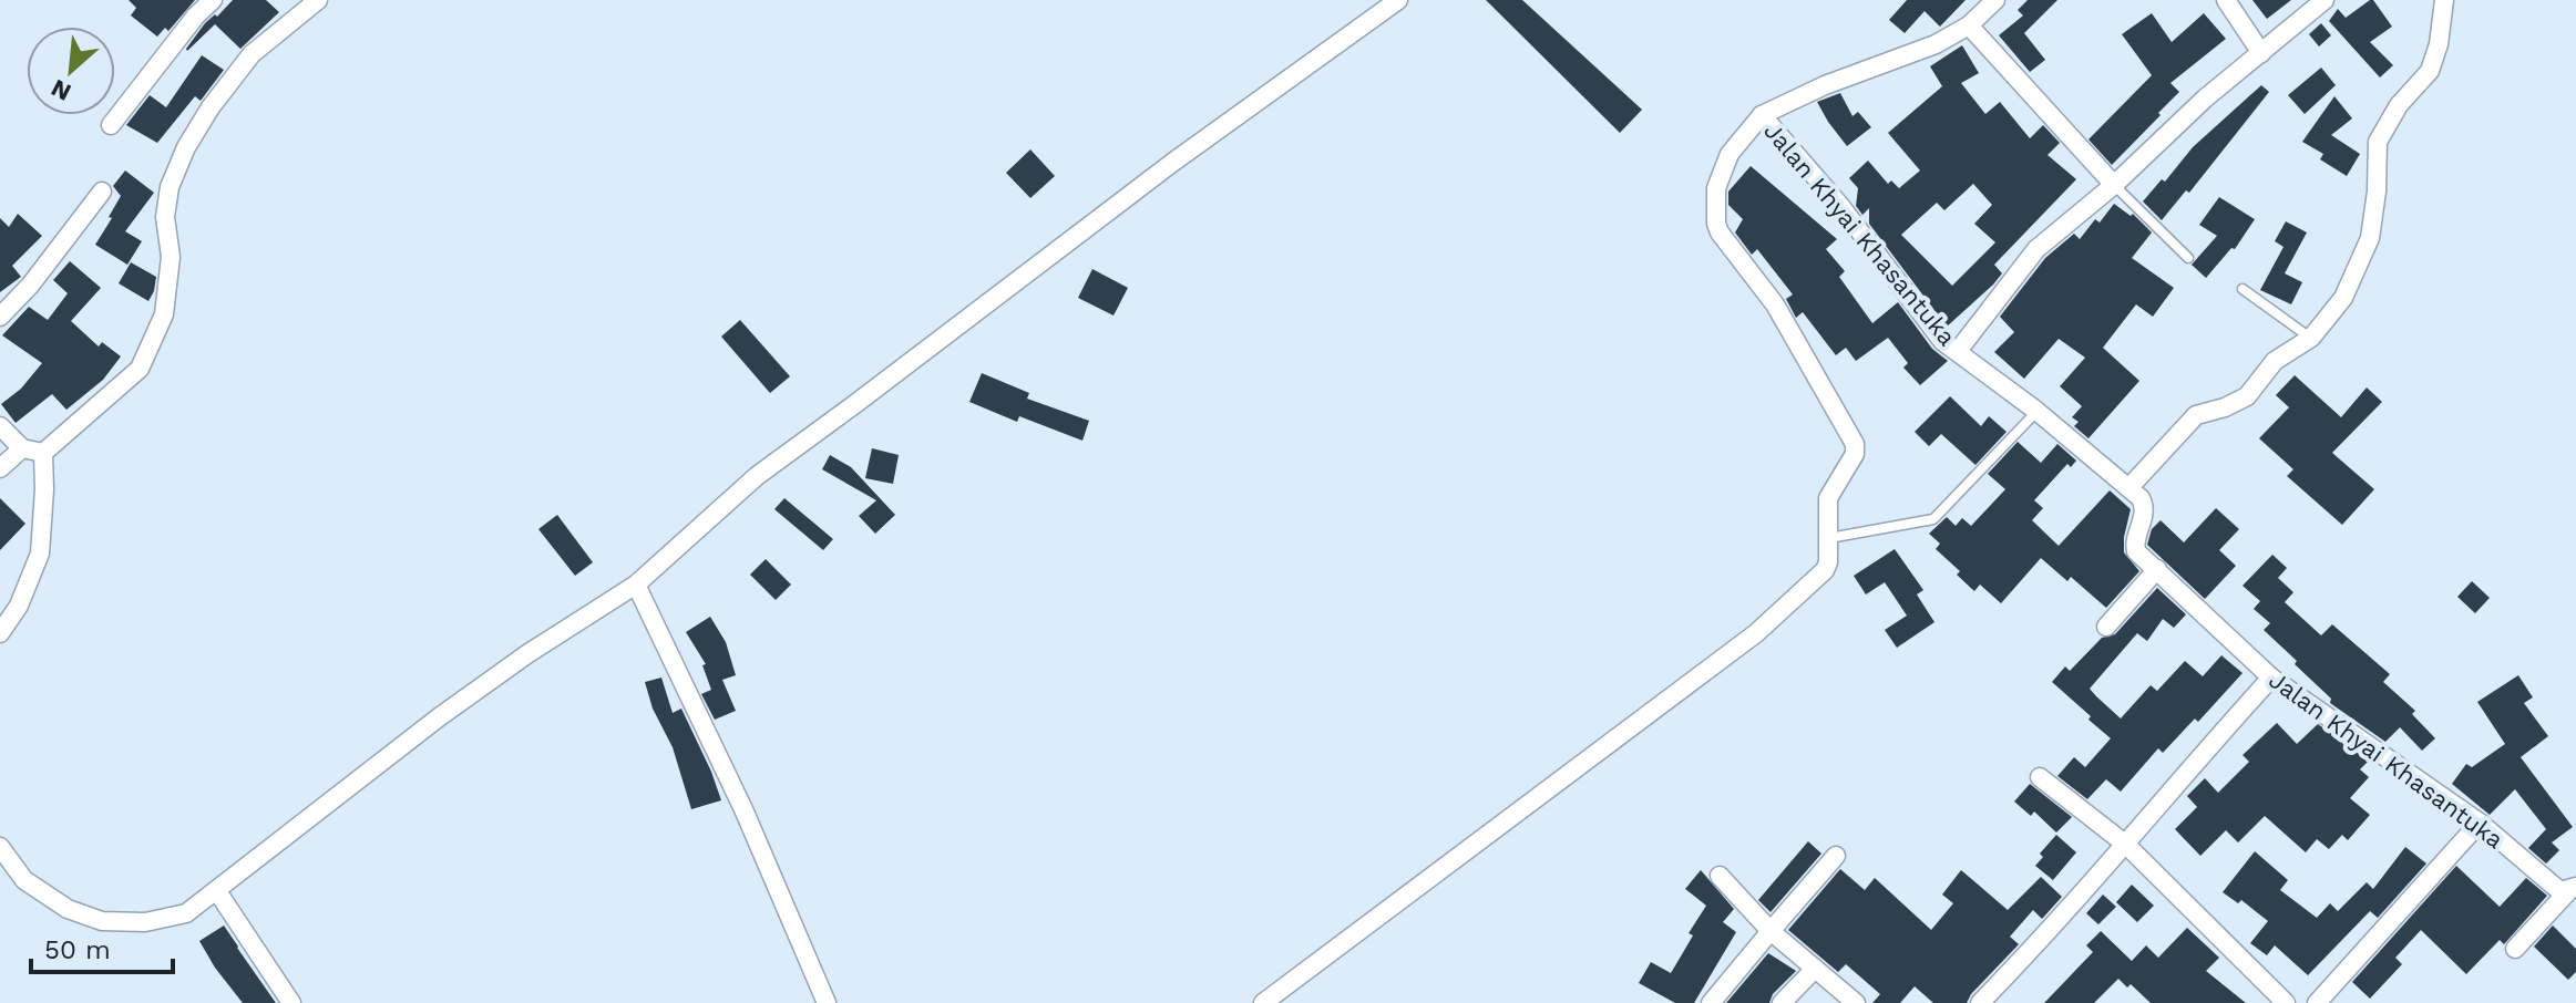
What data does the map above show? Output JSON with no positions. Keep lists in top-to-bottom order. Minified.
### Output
{"streets":{"street":["Jalan Khyai Khasantuka"]},"scale_bar":"50 m","north":"bottom left"}
